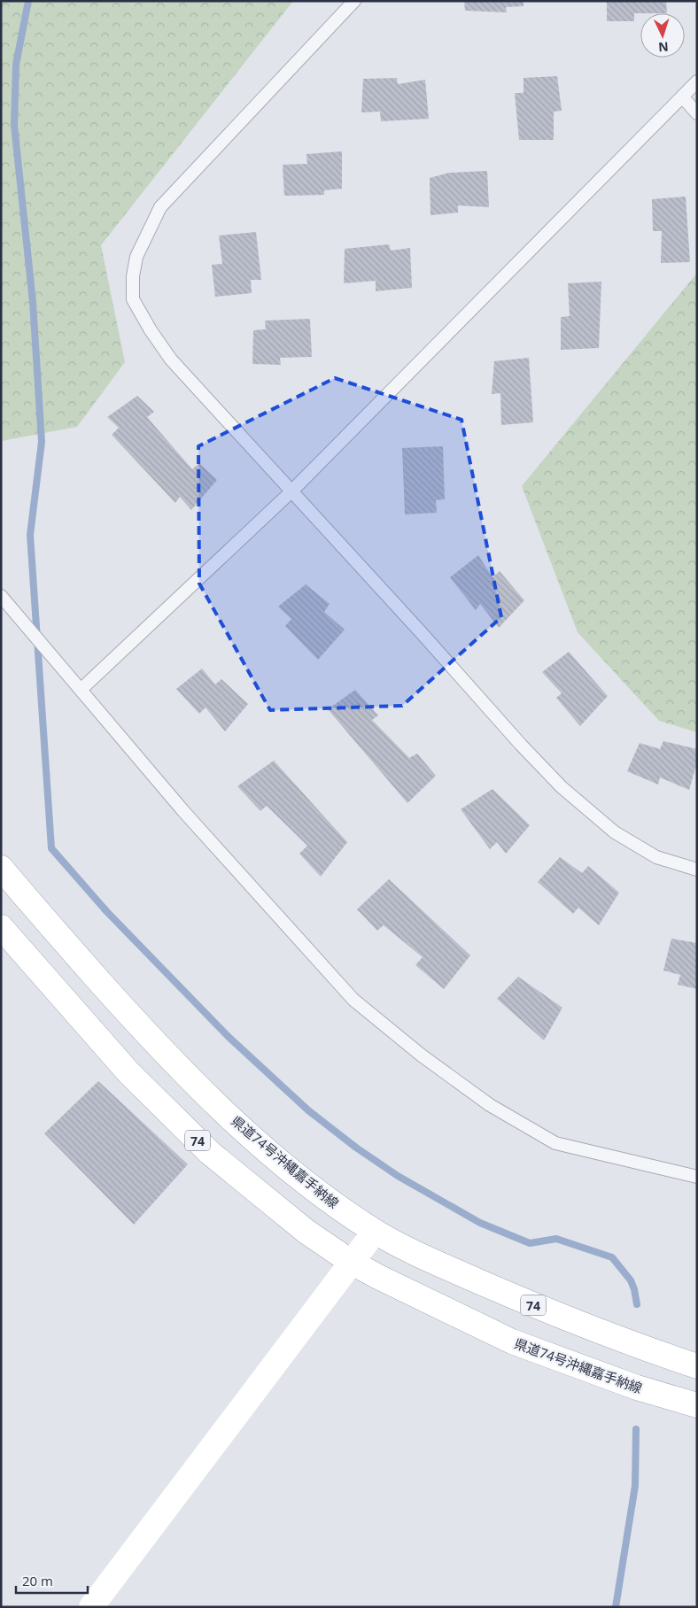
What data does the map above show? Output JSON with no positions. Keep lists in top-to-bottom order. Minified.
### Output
{"streets":{"main road":["74","県道74号沖縄嘉手納線"]},"scale_bar":"20 m","north":"bottom"}
